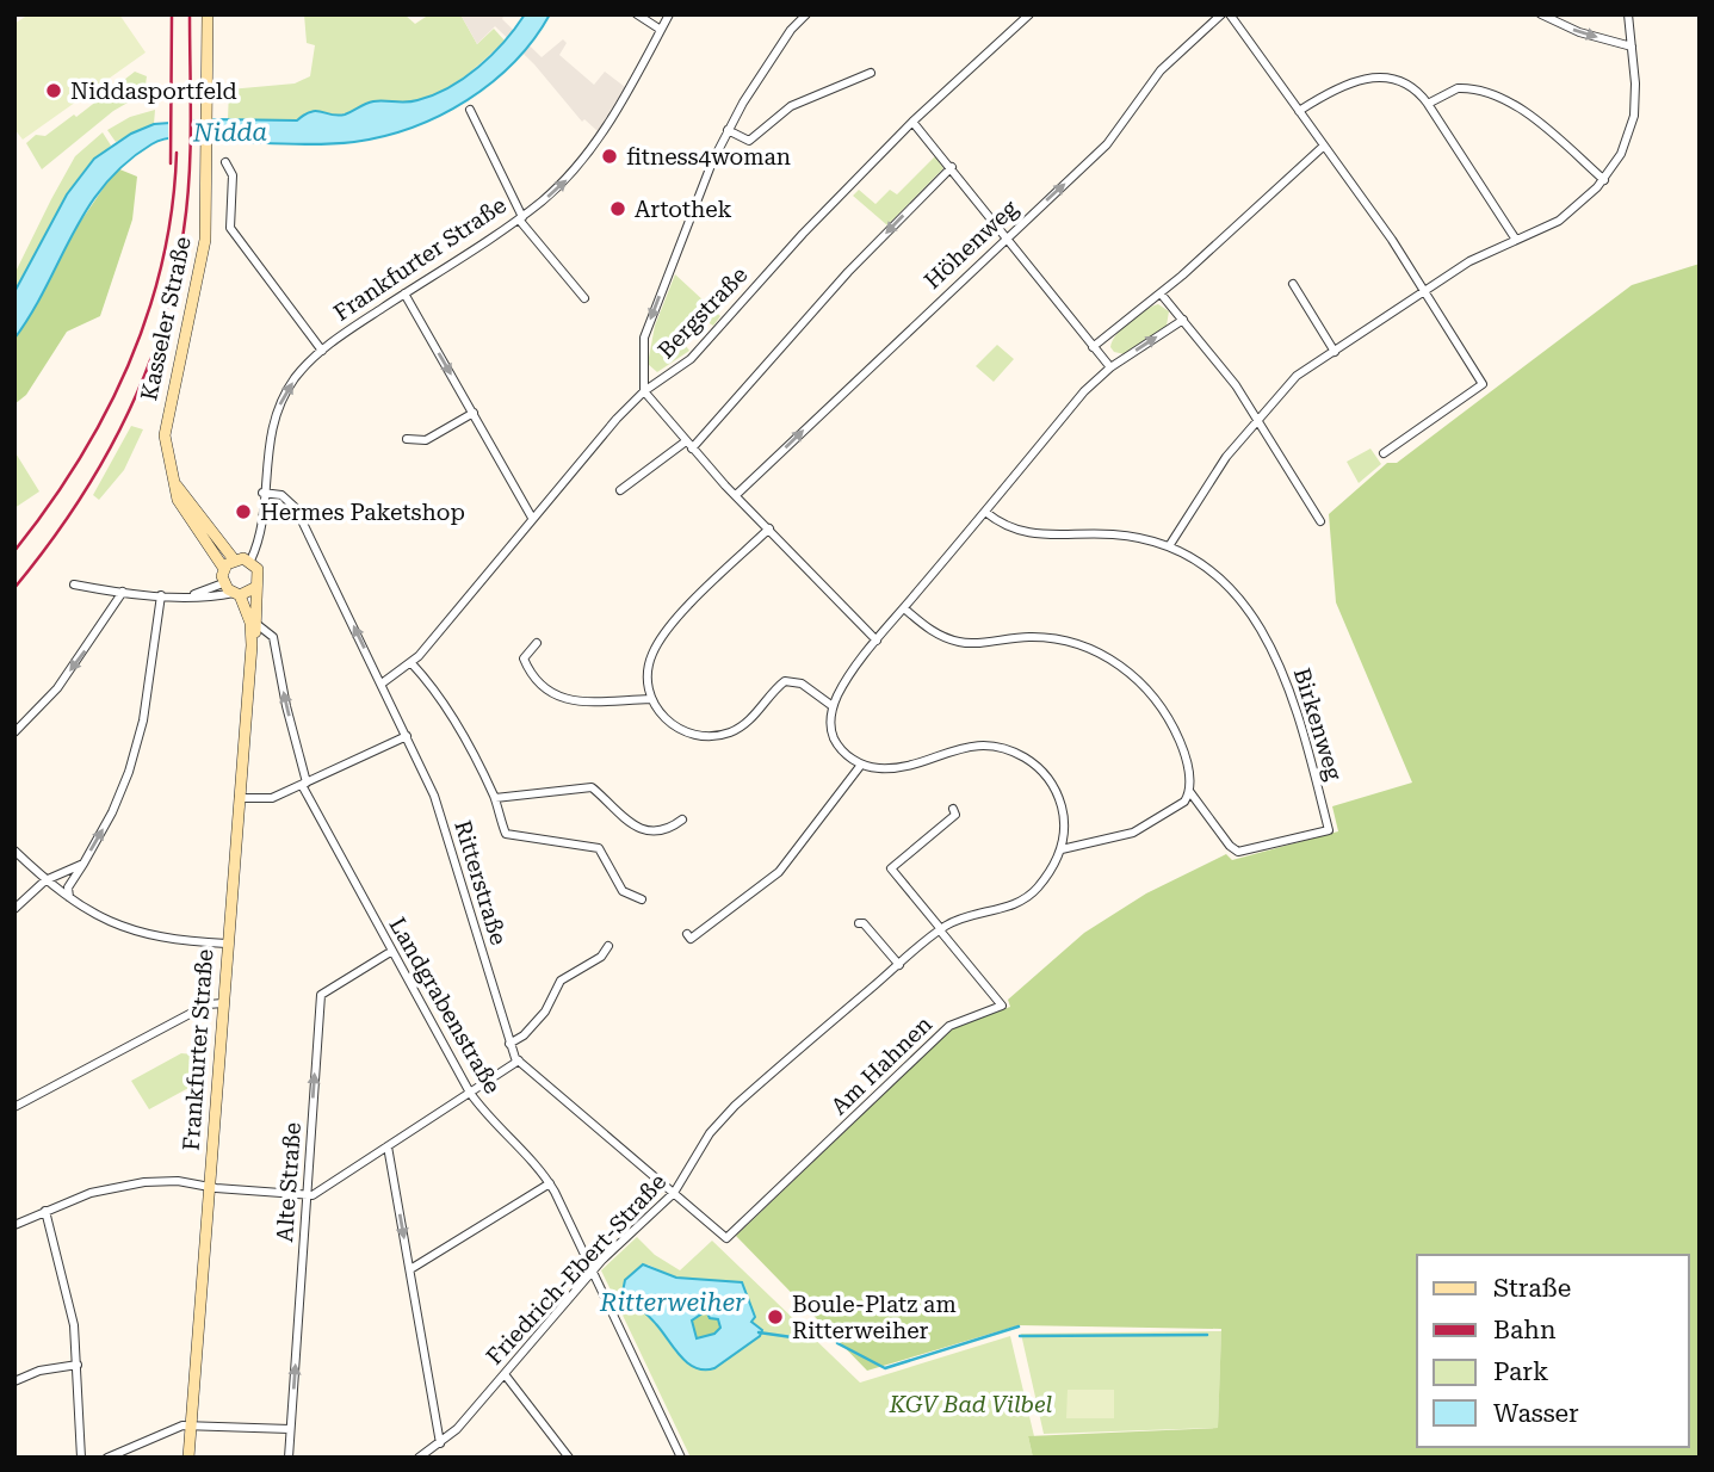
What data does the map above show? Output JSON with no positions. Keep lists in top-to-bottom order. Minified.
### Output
{"streets":{"main road":["Frankfurter Straße","Kasseler Straße"],"street":["Höhenweg","Bergstraße","Birkenweg","Ritterstraße","Landgrabenstraße","Am Hahnen","Alte Straße","Friedrich-Ebert-Straße"]},"crossings":[["Frankfurter Straße","Kasseler Straße"],["Frankfurter Straße","Ritterstraße"],["Frankfurter Straße","Landgrabenstraße"],["Bergstraße","Ritterstraße"],["Ritterstraße","Am Hahnen"],["Ritterstraße","Friedrich-Ebert-Straße"],["Landgrabenstraße","Alte Straße"],["Landgrabenstraße","Friedrich-Ebert-Straße"],["Am Hahnen","Friedrich-Ebert-Straße"]],"one_way":["Höhenweg","Alte Straße"],"water":["Nidda","Ritterweiher"],"parks":["KGV Bad Vilbel"],"places":["Niddasportfeld","fitness4woman","Artothek","Hermes Paketshop","Boule-Platz am Ritterweiher"],"legend":["Straße","Bahn","Park","Wasser"]}
